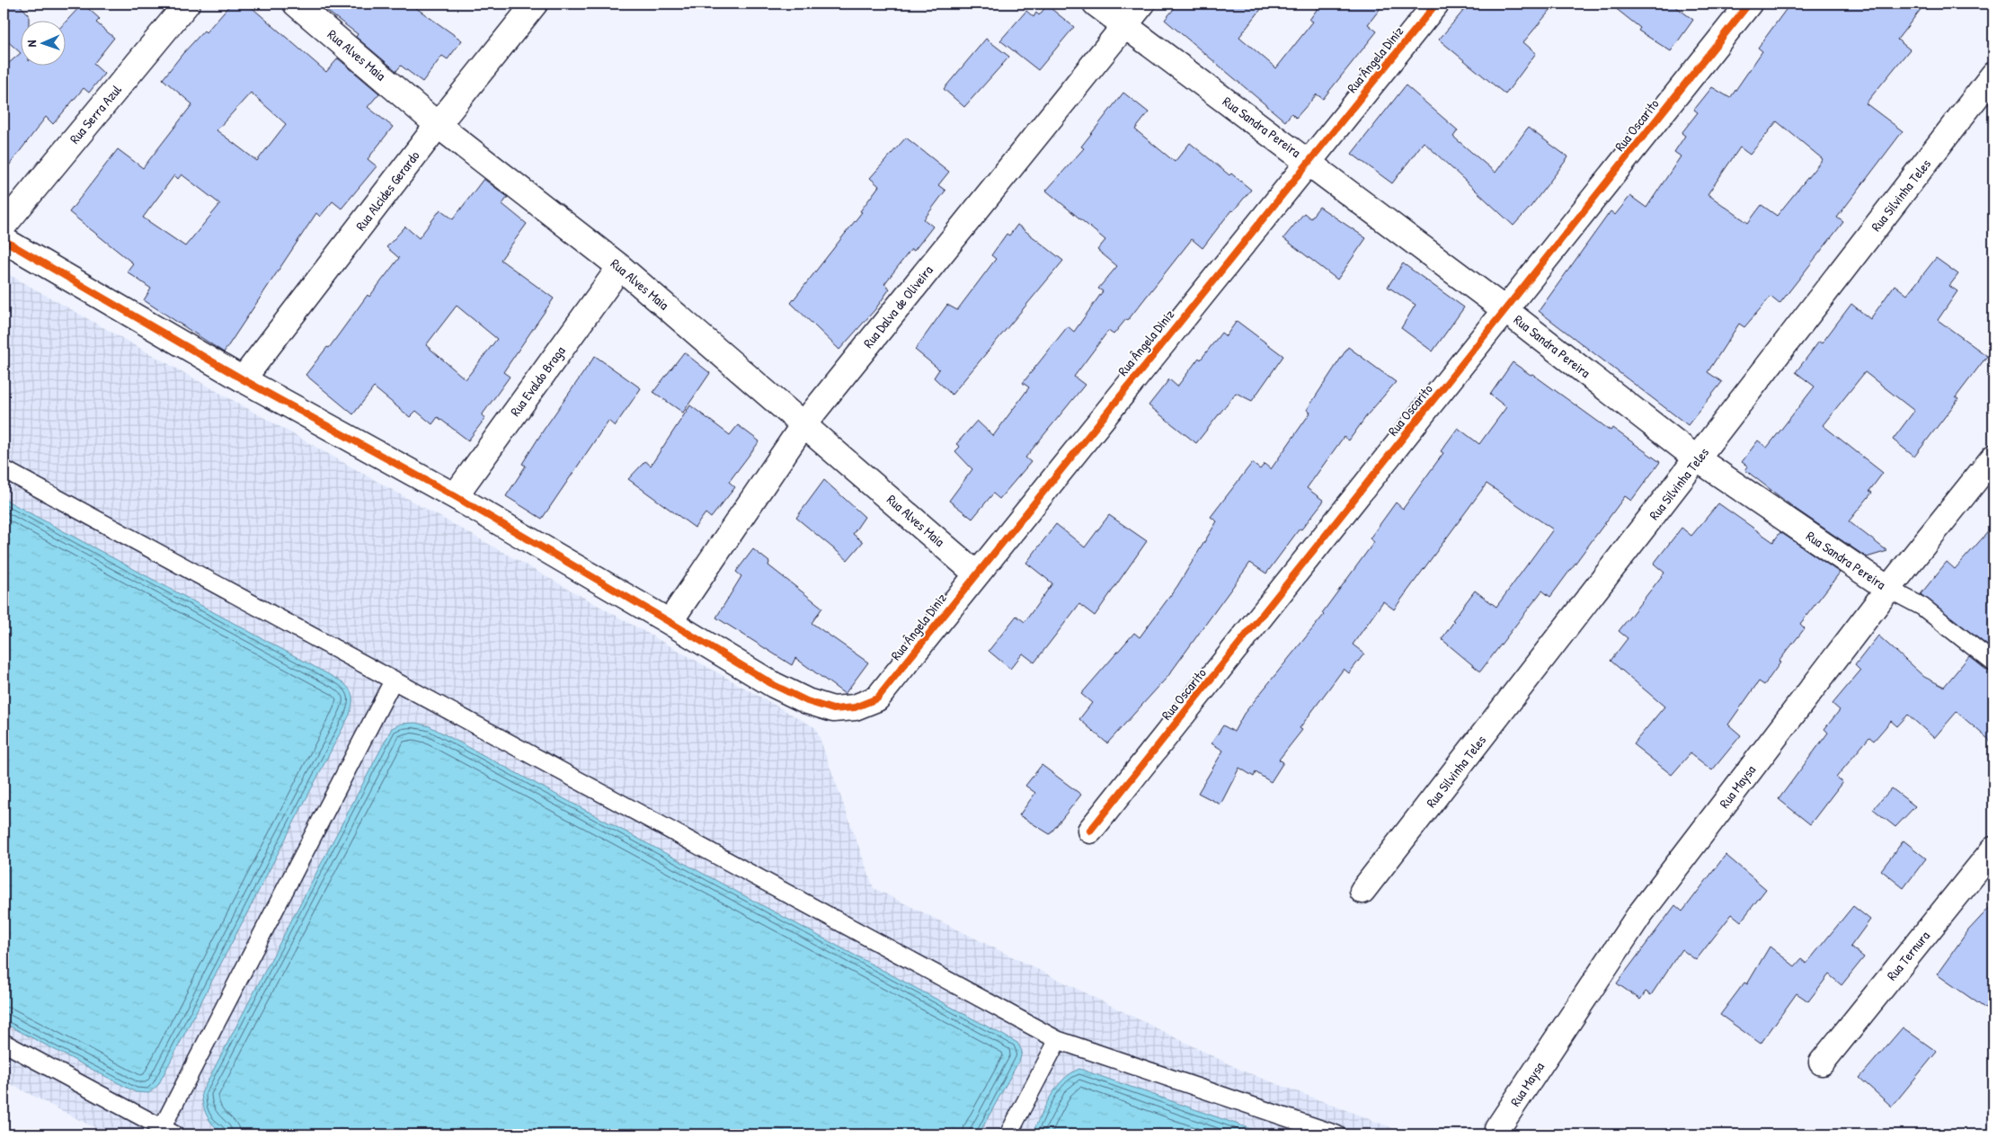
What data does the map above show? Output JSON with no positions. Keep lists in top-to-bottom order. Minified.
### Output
{"streets":{"street":["Rua Alves Maia","Rua Ângela Diniz","Rua Serra Azul","Rua Oscarito","Rua Sandra Pereira","Rua Alcides Gerardo","Rua Silvinha Teles","Rua Dalva de Oliveira","Rua Evaldo Braga","Rua Maysa","Rua Ternura"]},"crossings":[["Rua Alves Maia","Rua Ângela Diniz"],["Rua Alves Maia","Rua Alcides Gerardo"],["Rua Alves Maia","Rua Dalva de Oliveira"],["Rua Alves Maia","Rua Evaldo Braga"],["Rua Ângela Diniz","Rua Sandra Pereira"],["Rua Ângela Diniz","Rua Dalva de Oliveira"],["Rua Oscarito","Rua Sandra Pereira"],["Rua Sandra Pereira","Rua Silvinha Teles"],["Rua Sandra Pereira","Rua Dalva de Oliveira"],["Rua Sandra Pereira","Rua Maysa"]],"north":"left"}
